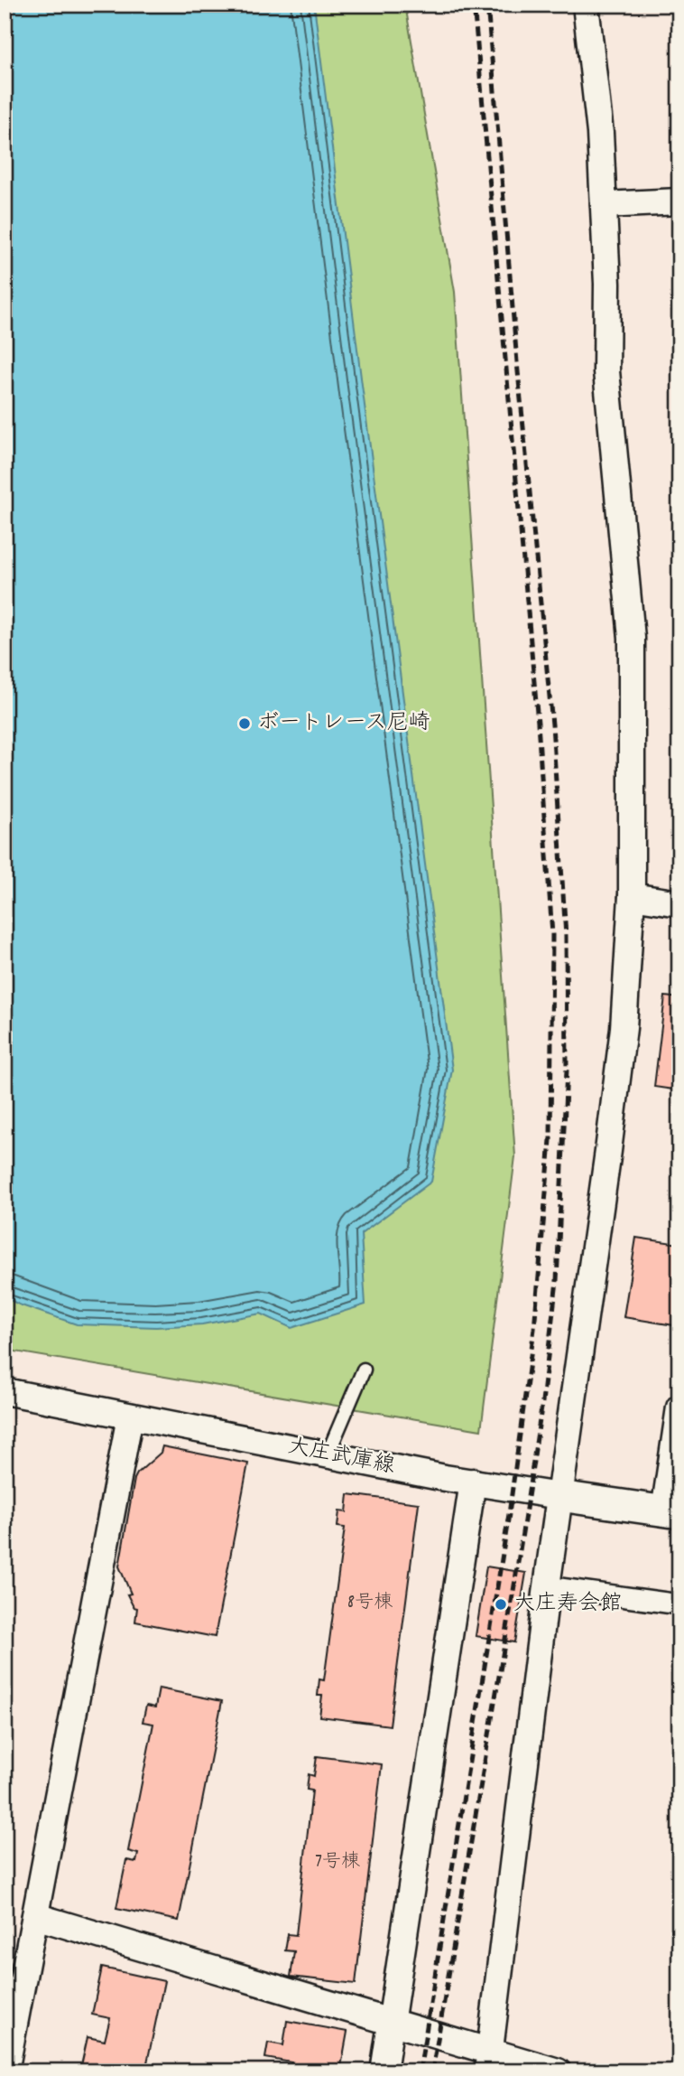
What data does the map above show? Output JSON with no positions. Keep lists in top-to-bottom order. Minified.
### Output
{"streets":{"street":["大庄武庫線"]},"places":["ボートレース尼崎","大庄寿会館"],"house_numbers":["8号棟","7号棟"]}
